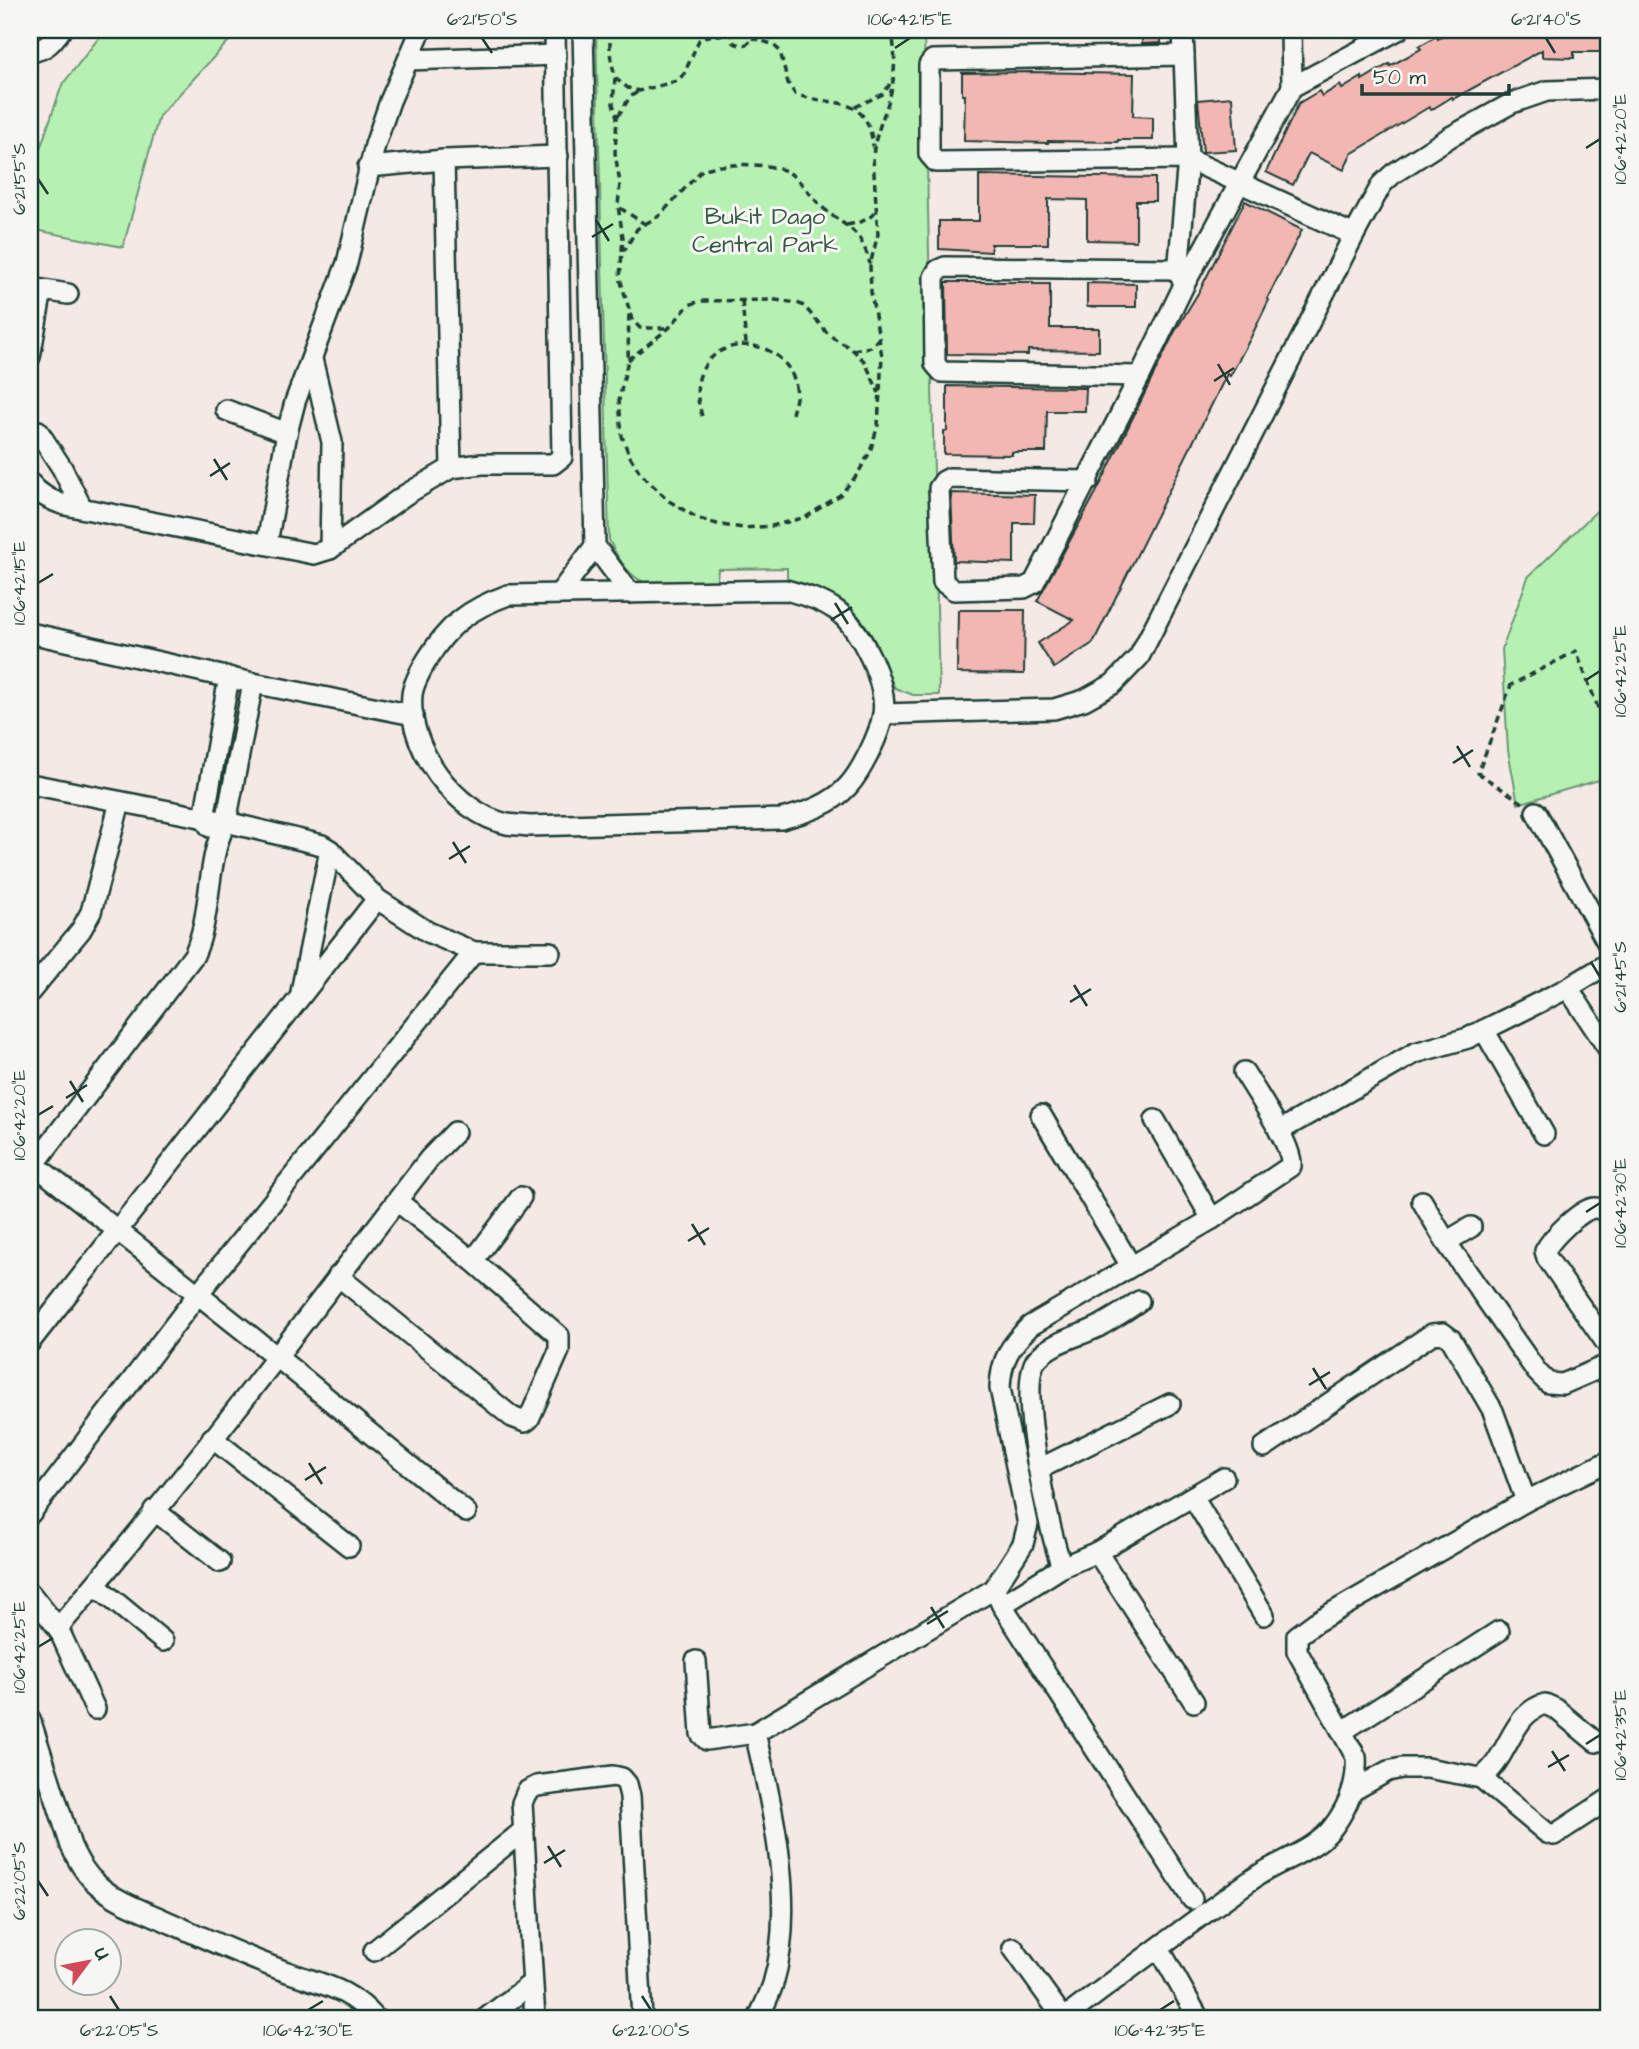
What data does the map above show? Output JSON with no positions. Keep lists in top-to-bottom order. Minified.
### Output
{"parks":["Bukit Dago Central Park"],"scale_bar":"50 m","north":"top right","coordinates":["6°21'50\"S","106°42'15\"E","6°21'40\"S","106°42'20\"E","6°21'55\"S","106°42'25\"E","6°21'45\"S","106°42'30\"E","106°42'35\"E","6°22'05\"S","6°22'00\"S"]}
